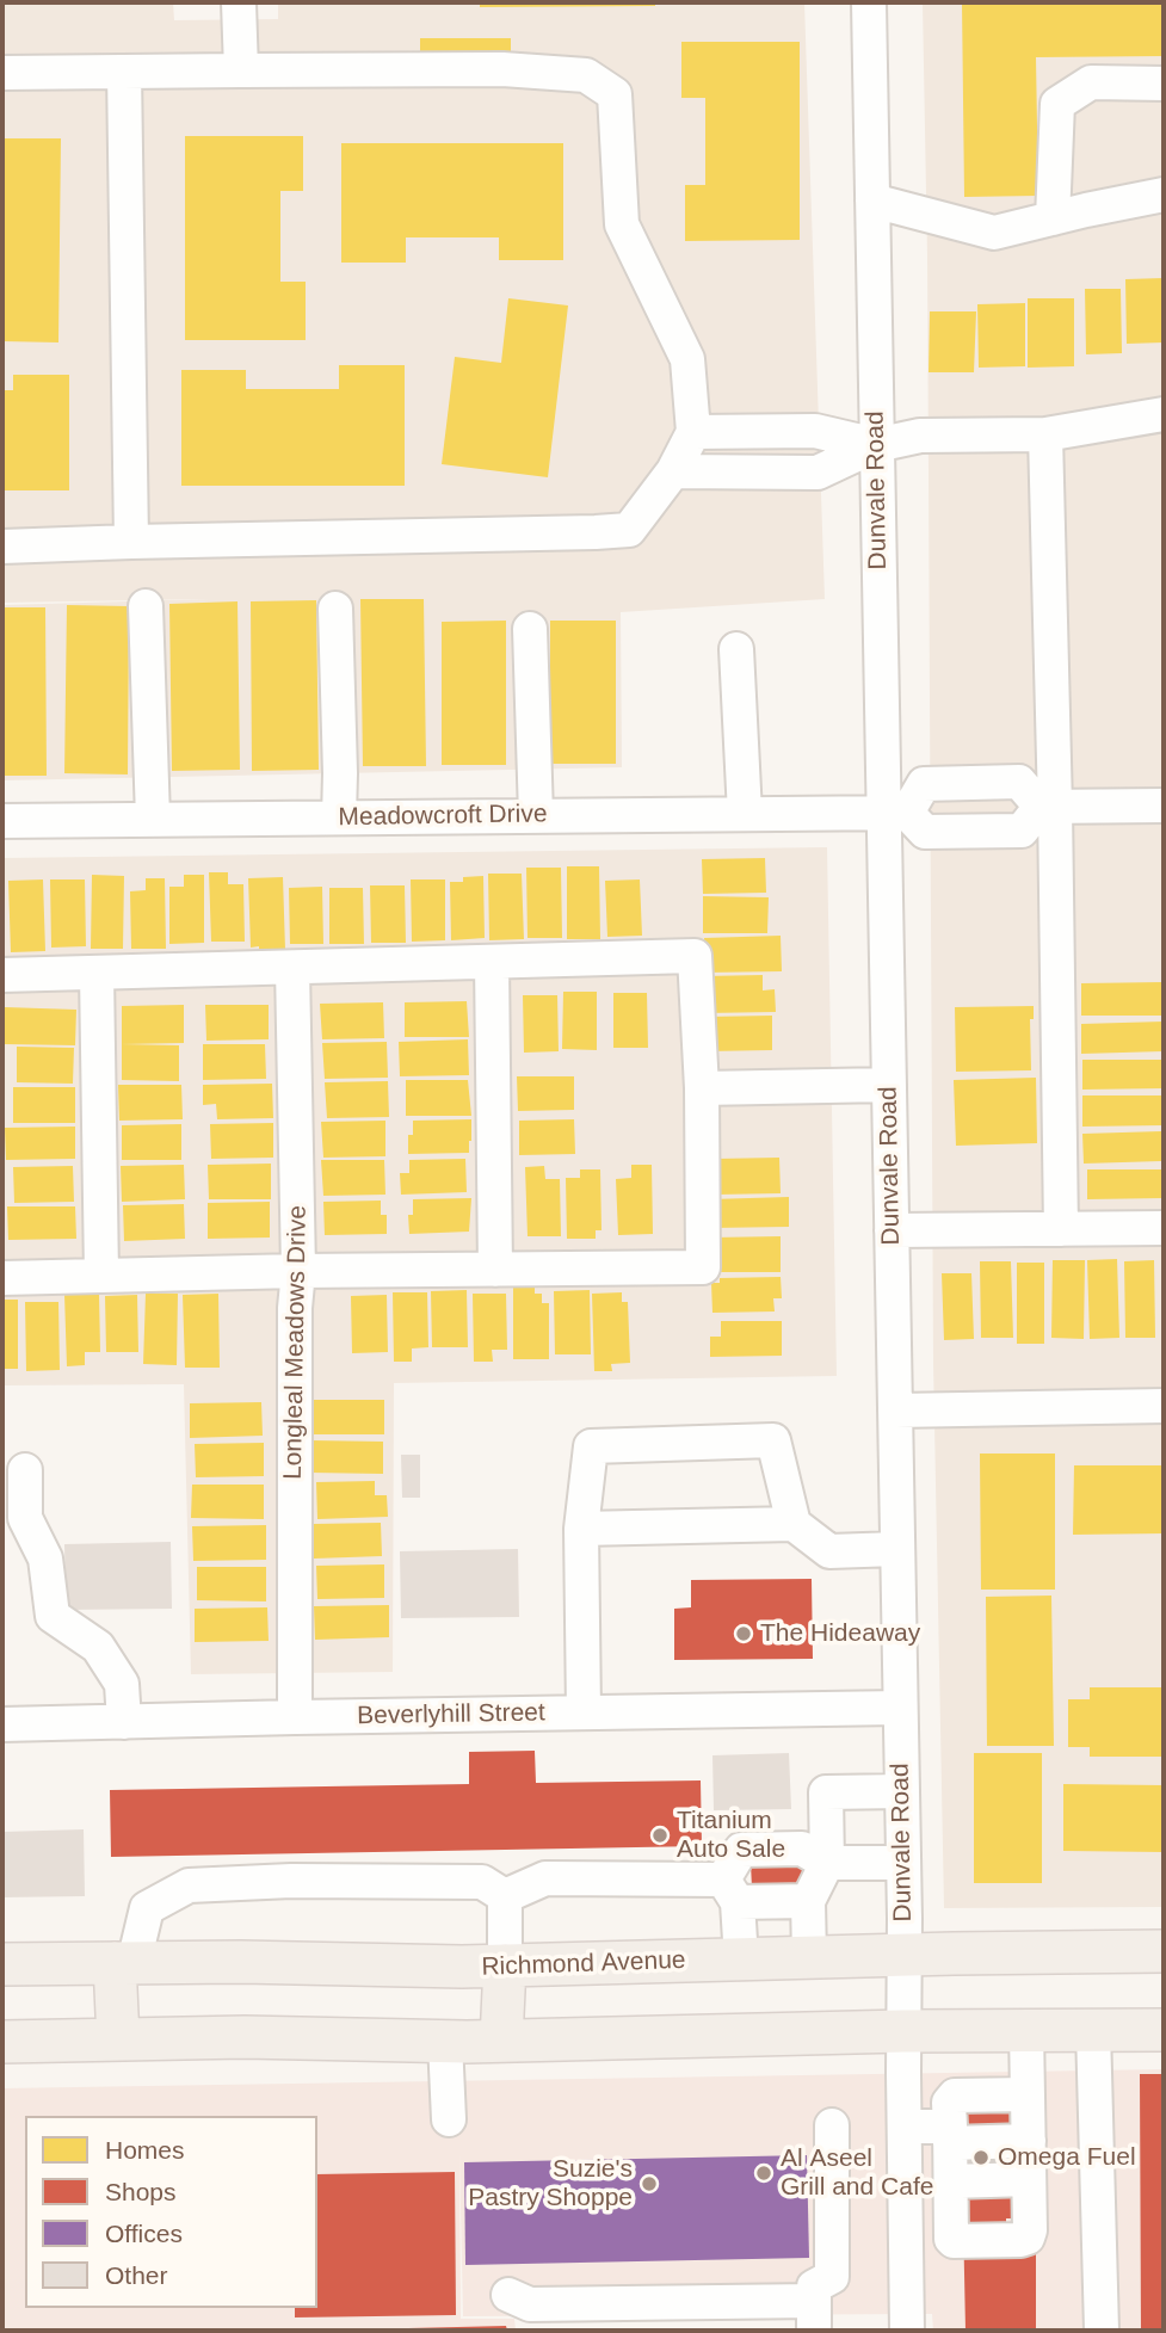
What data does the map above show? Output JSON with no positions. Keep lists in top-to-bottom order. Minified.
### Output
{"streets":{"main road":["Richmond Avenue"],"street":["Dunvale Road","Meadowcroft Drive","Longleal Meadows Drive","Beverlyhill Street"]},"crossings":[["Dunvale Road","Meadowcroft Drive"],["Dunvale Road","Beverlyhill Street"],["Dunvale Road","Richmond Avenue"],["Longleal Meadows Drive","Beverlyhill Street"]],"places":["The Hideaway","Titanium Auto Sale","Omega Fuel","Al Aseel Grill and Cafe","Suzie's Pastry Shoppe"],"legend":["Homes","Shops","Offices","Other"]}
